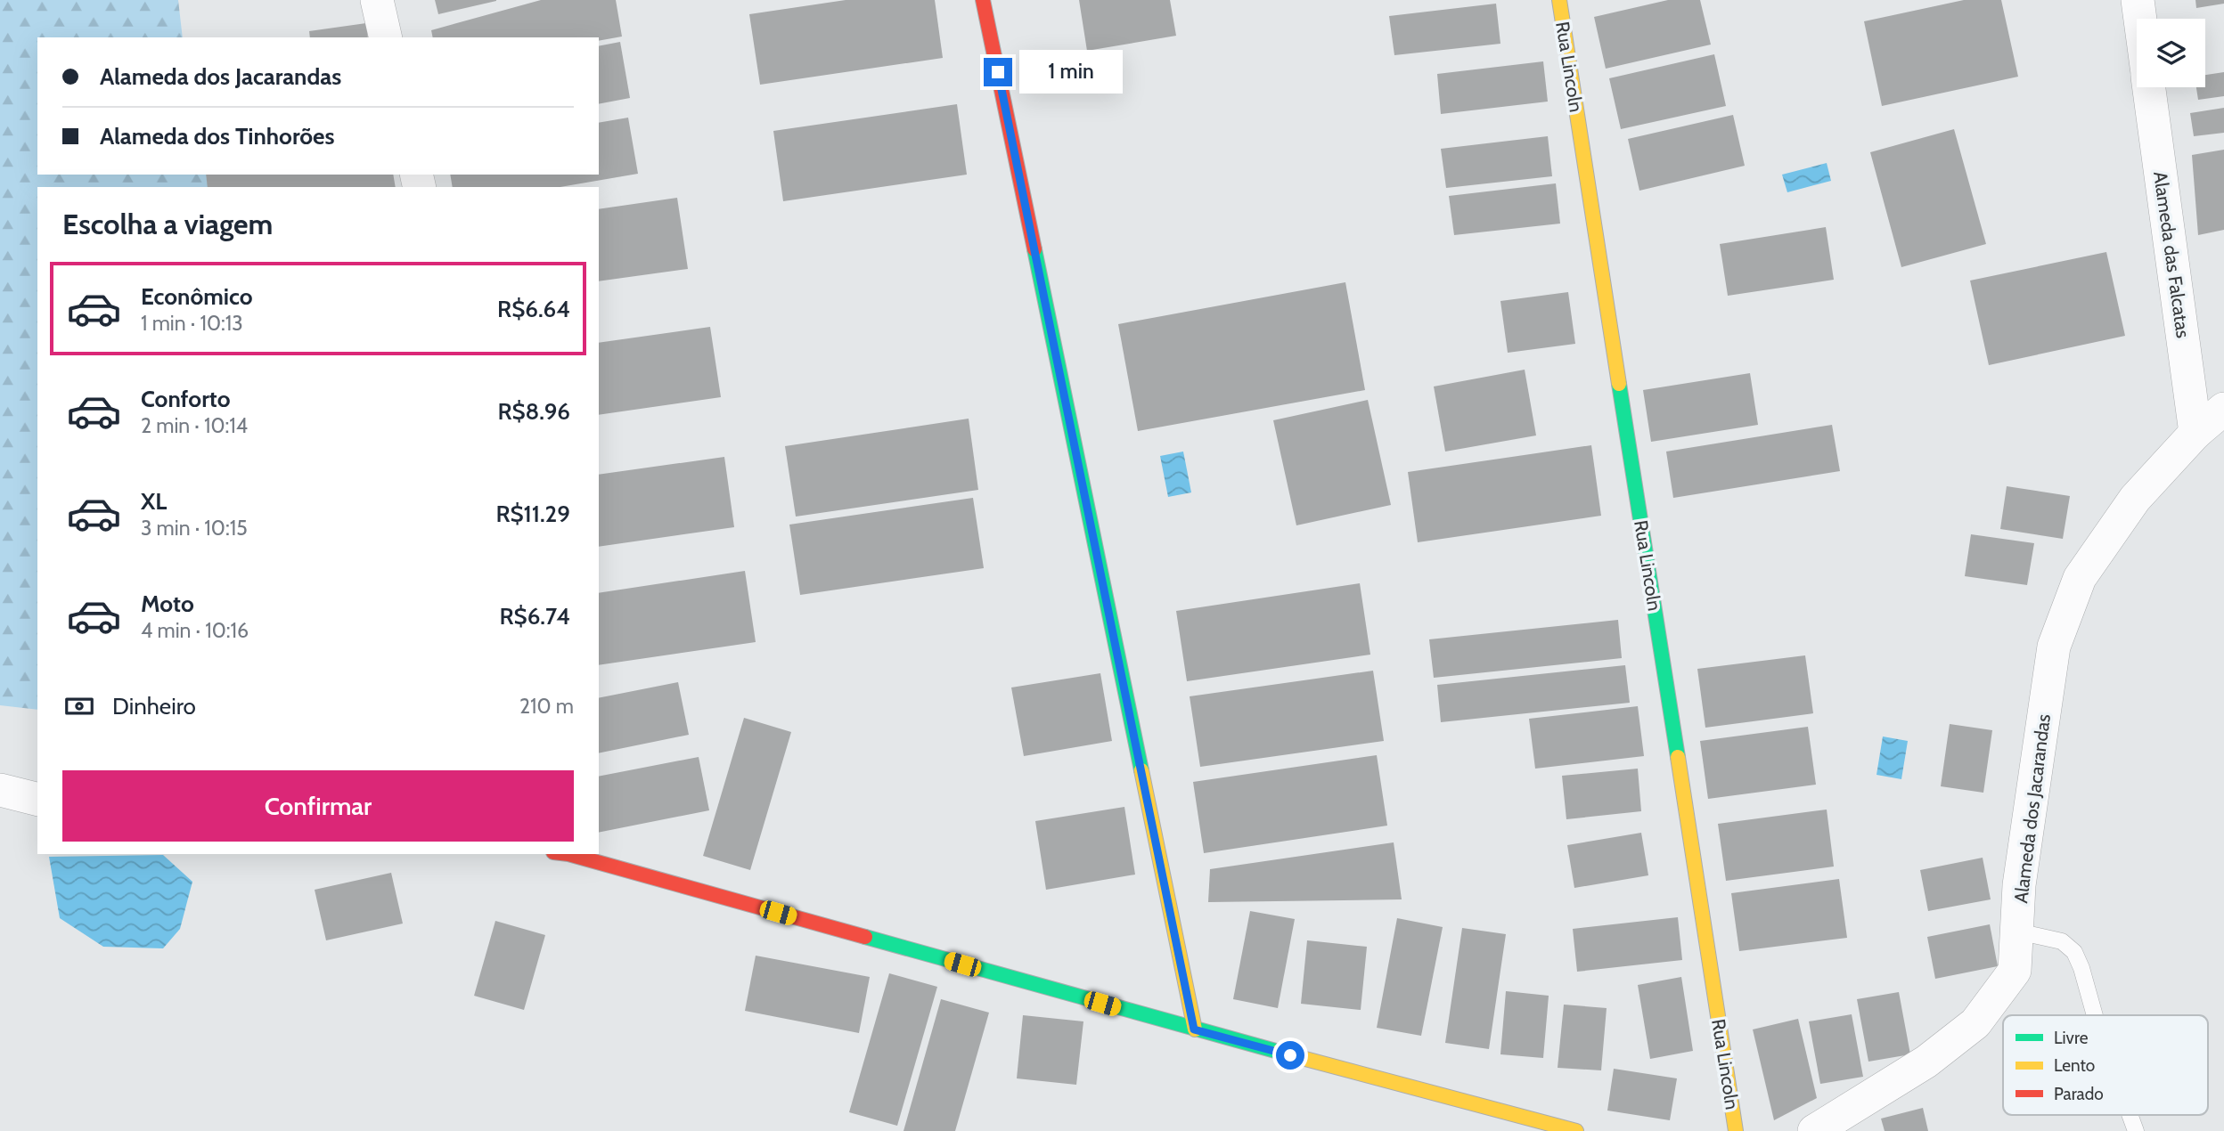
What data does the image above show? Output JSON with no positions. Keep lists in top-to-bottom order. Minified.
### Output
{"streets":{"street":["Rua Lincoln","Alameda das Falcatas","Alameda dos Jacarandas"]},"crossings":[["Alameda das Falcatas","Alameda dos Jacarandas"]],"legend":["Livre","Lento","Parado"],"page":{"banner":["Alameda dos Jacarandas","Alameda dos Tinhorões"],"bubble":"1 min","heading":"Escolha a viagem","list":[{"name":"Econômico","note":"1 min · 10:13","value":"R$6.64"},{"name":"Conforto","note":"2 min · 10:14","value":"R$8.96"},{"name":"XL","note":"3 min · 10:15","value":"R$11.29"},{"name":"Moto","note":"4 min · 10:16","value":"R$6.74"}],"pay":["Dinheiro","210 m"],"buttons":"Confirmar"}}
